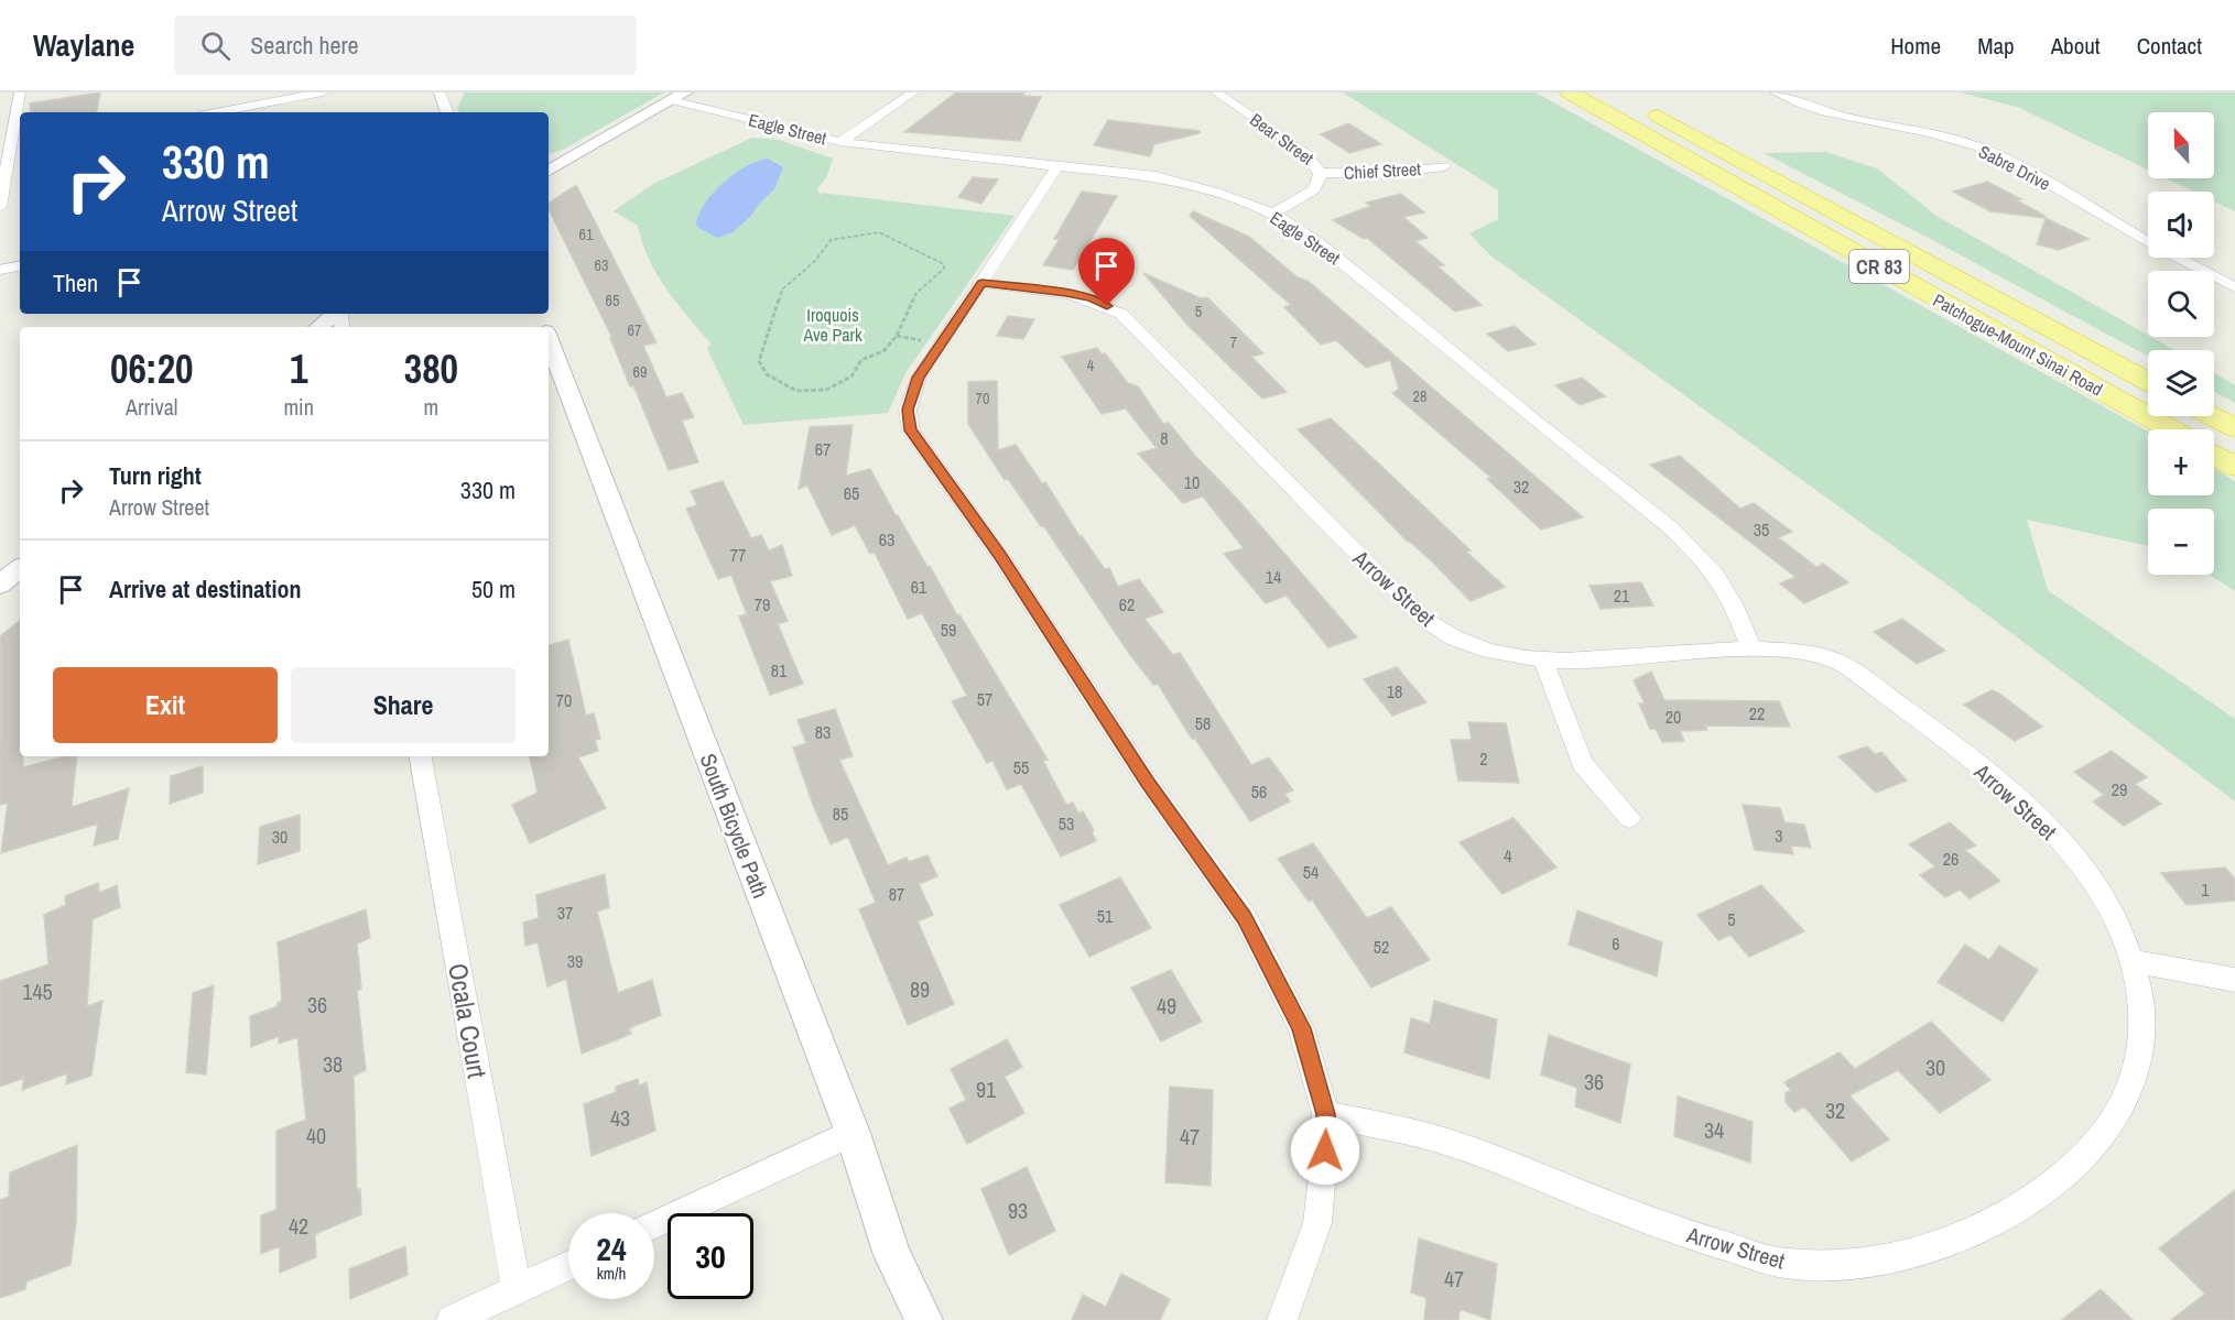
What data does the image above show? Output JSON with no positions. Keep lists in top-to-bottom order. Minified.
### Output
{"streets":{"highway":["CR 83","Patchogue-Mount Sinai Road"],"street":["Eagle Street","Bear Street","Sabre Drive","Chief Street","Arrow Street","South Bicycle Path","Ocala Court"]},"crossings":[["Eagle Street","Bear Street"],["Eagle Street","Arrow Street"],["Bear Street","Chief Street"]],"parks":["Iroquois Ave Park"],"house_numbers":["61","63","65","5","67","7","4","69","28","70","8","67","10","32","65","35","63","77","14","61","21","79","62","59","81","18","57","70","22","20","58","83","2","55","29","56","85","53","3","30","4","26","54","1","87","37","51","5","6","52","39","89","145","36","49","38","30","36","91","32","43","34","40","47","93","42","47"],"north":"top","page":{"header":"Waylane","search":"Search here","nav":["Home","Map","About","Contact"],"map_buttons":["+","−"],"turn":["330 m","Arrow Street"],"then":"Then","eta":["06:20","Arrival","1","min","380","m"],"list":[{"name":"Turn right","note":"Arrow Street","value":"330 m"},{"name":"Arrive at destination","value":"50 m"}],"buttons":["Exit","Share"],"speed":"24 km/h","limit":"30"}}
